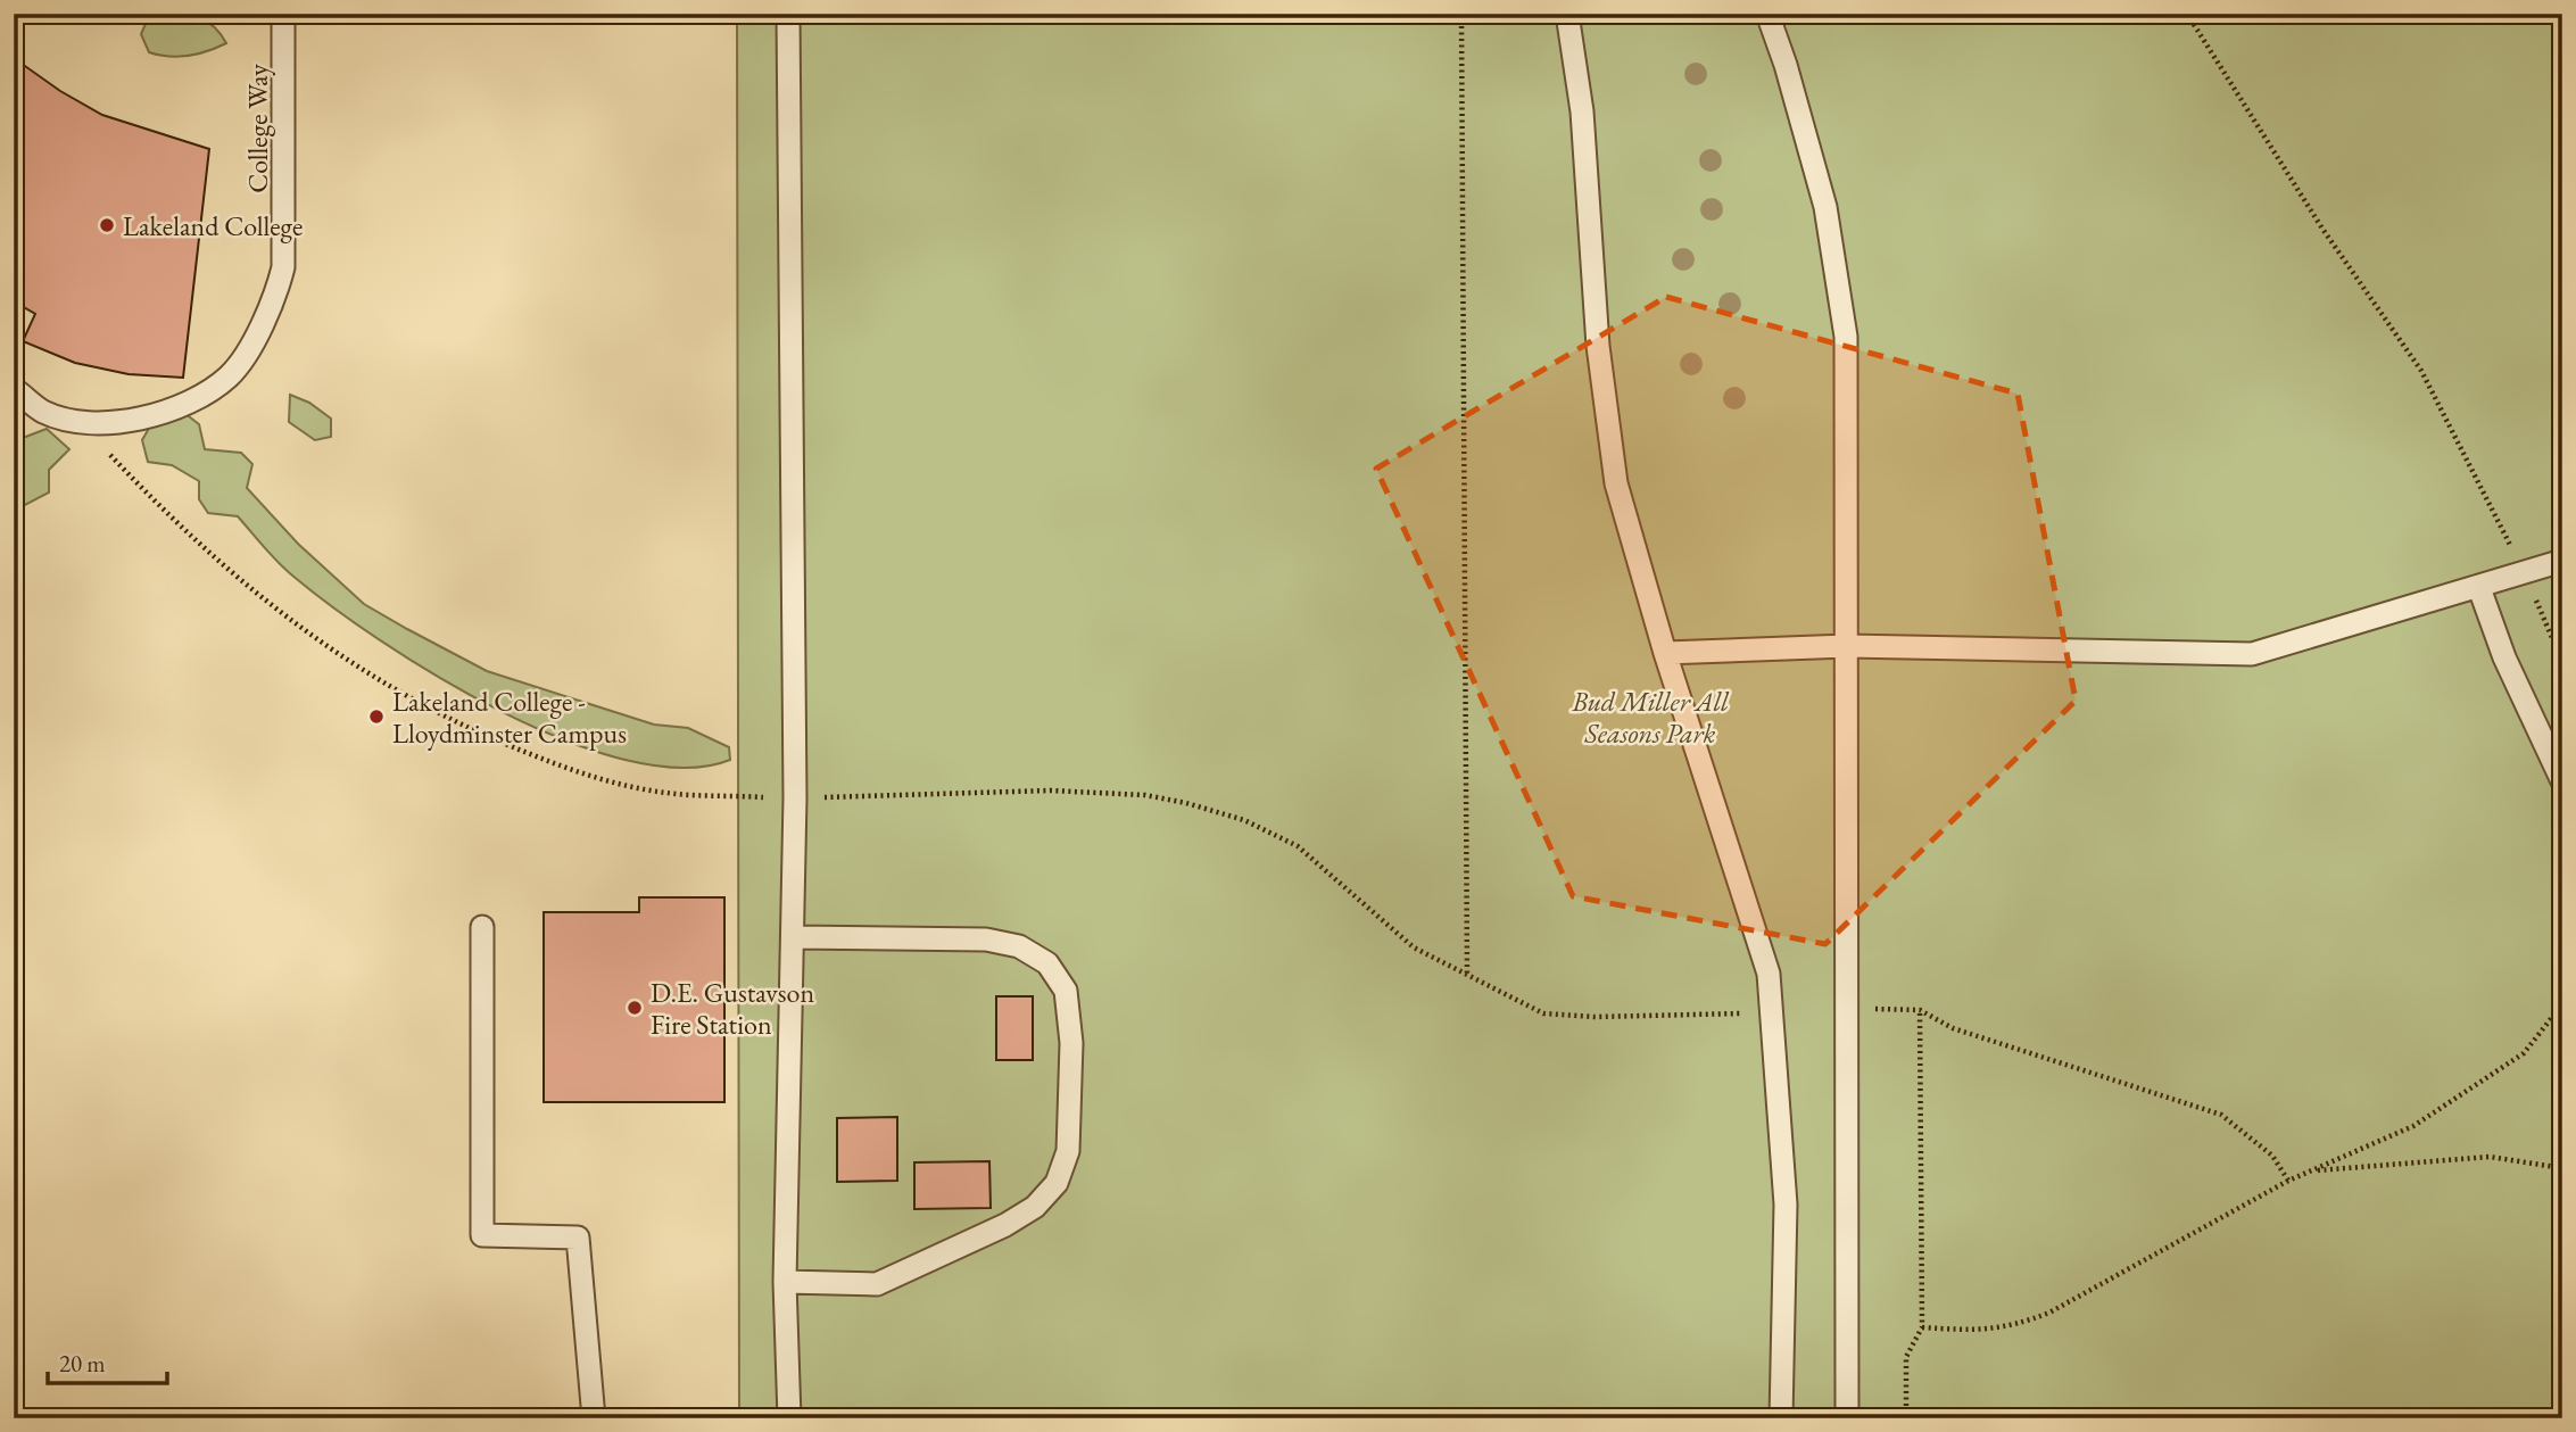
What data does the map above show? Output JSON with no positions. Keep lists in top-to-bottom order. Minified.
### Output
{"streets":{"lane":["College Way"]},"parks":["Bud Miller All Seasons Park"],"places":["Lakeland College","Lakeland College - Lloydminster Campus","D.E. Gustavson Fire Station"],"scale_bar":"20 m"}
